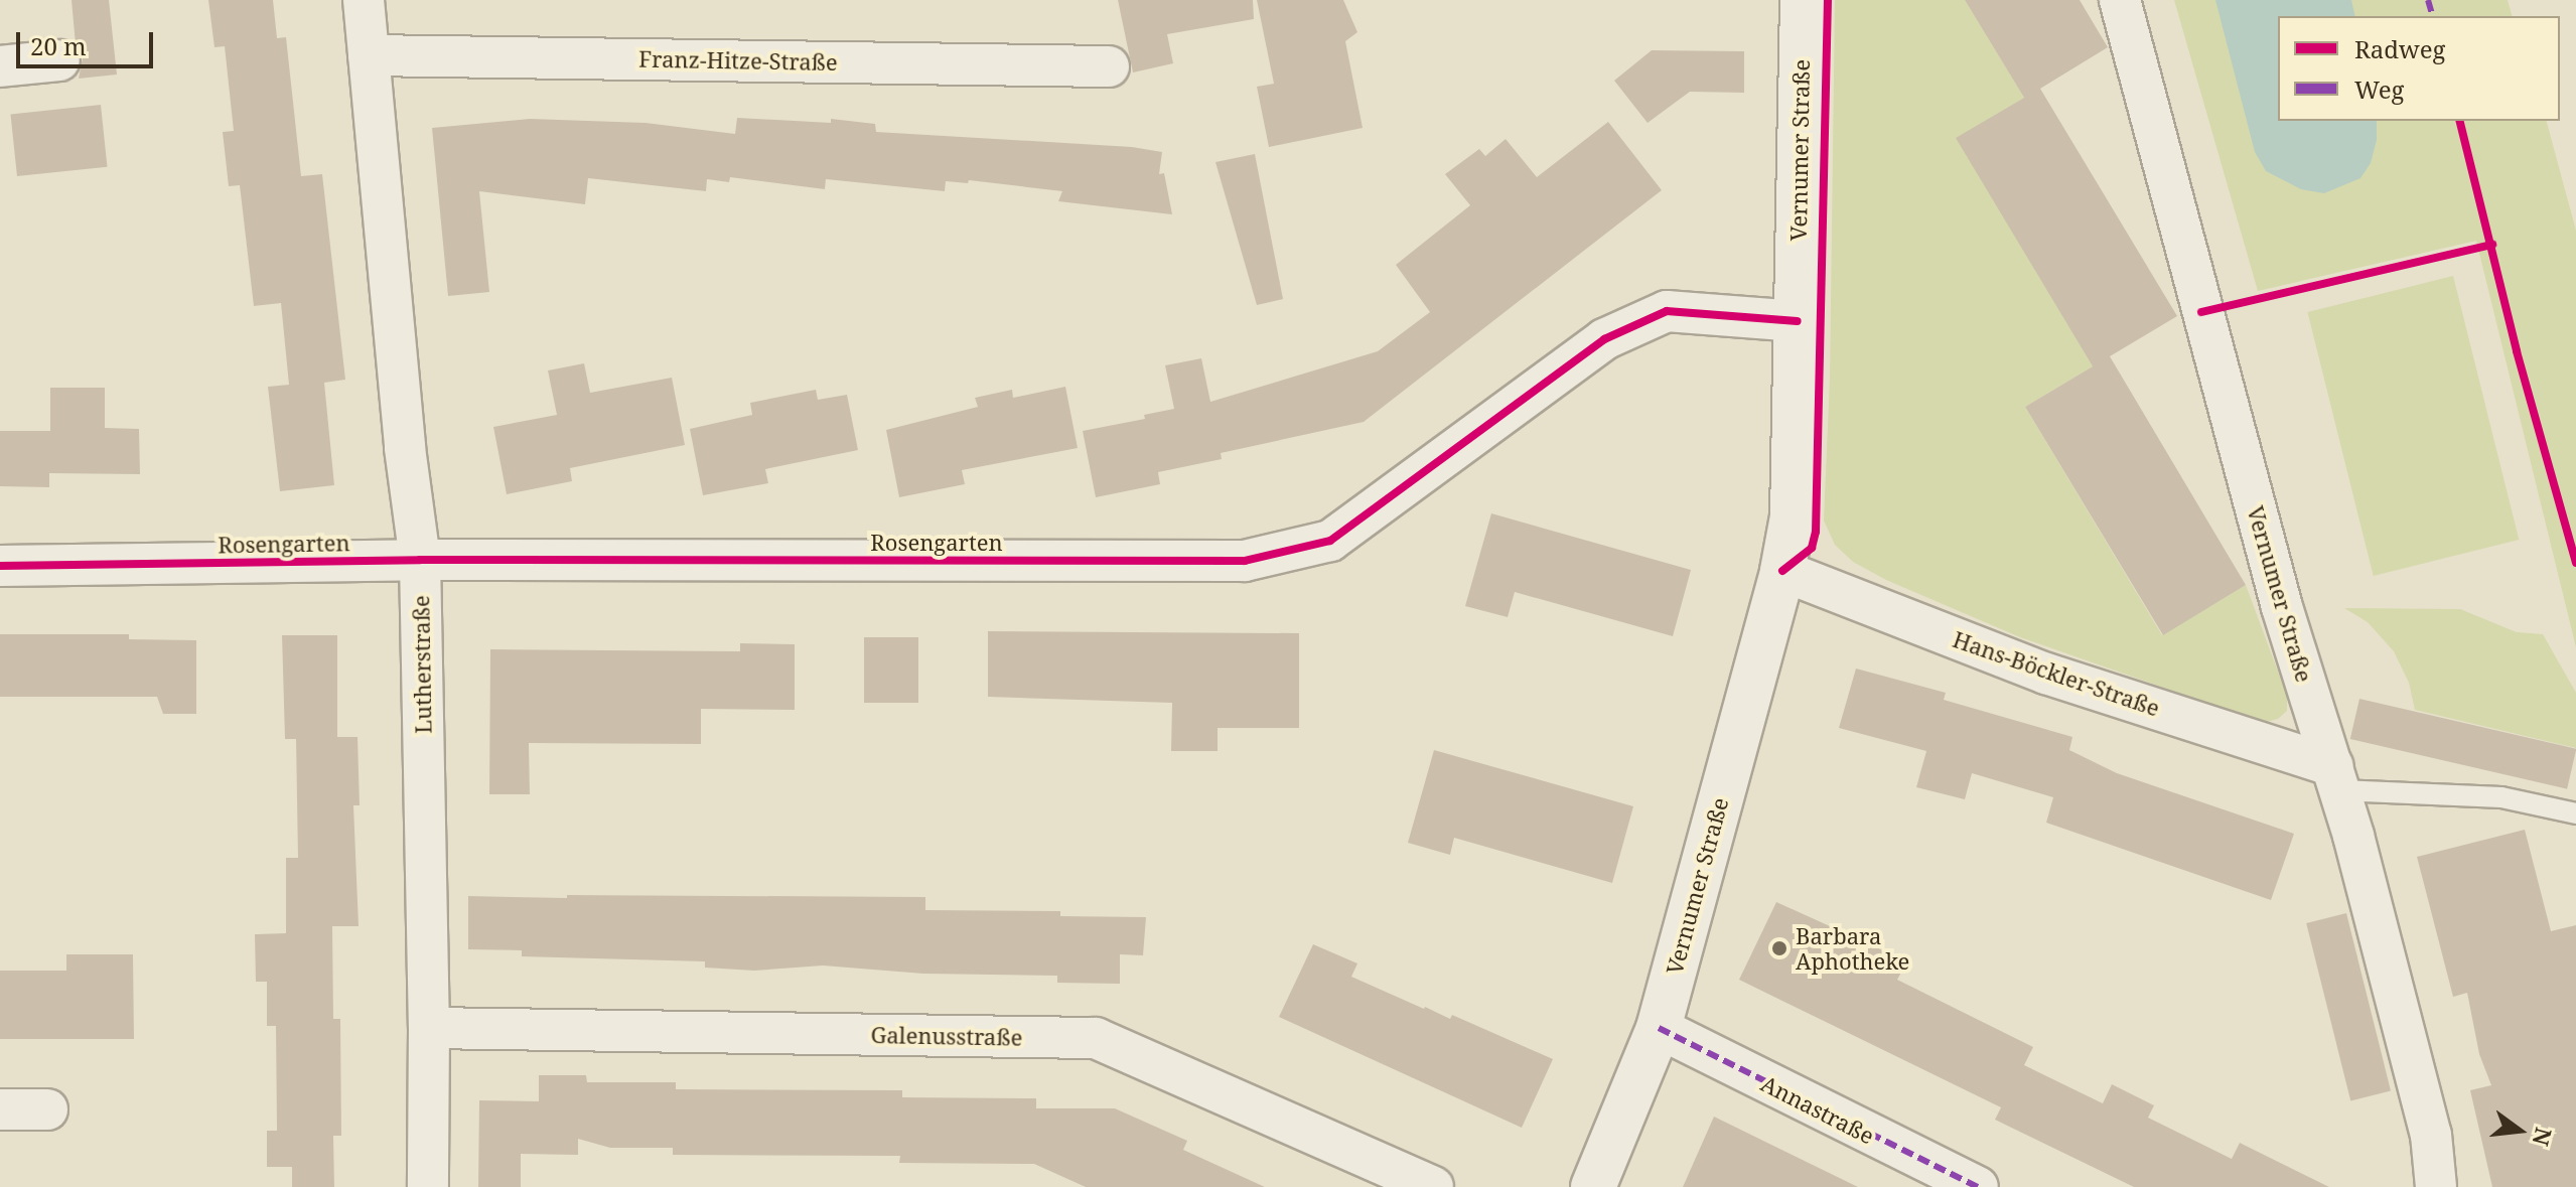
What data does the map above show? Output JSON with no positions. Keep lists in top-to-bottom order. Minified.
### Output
{"streets":{"street":["Franz-Hitze-Straße","Vernumer Straße","Rosengarten","Lutherstraße","Hans-Böckler-Straße","Galenusstraße","Annastraße"]},"crossings":[["Franz-Hitze-Straße","Lutherstraße"],["Vernumer Straße","Rosengarten"],["Vernumer Straße","Hans-Böckler-Straße"],["Vernumer Straße","Annastraße"],["Rosengarten","Lutherstraße"],["Lutherstraße","Galenusstraße"]],"places":["Barbara Aphotheke"],"legend":["Radweg","Weg"],"scale_bar":"20 m","north":"right"}
